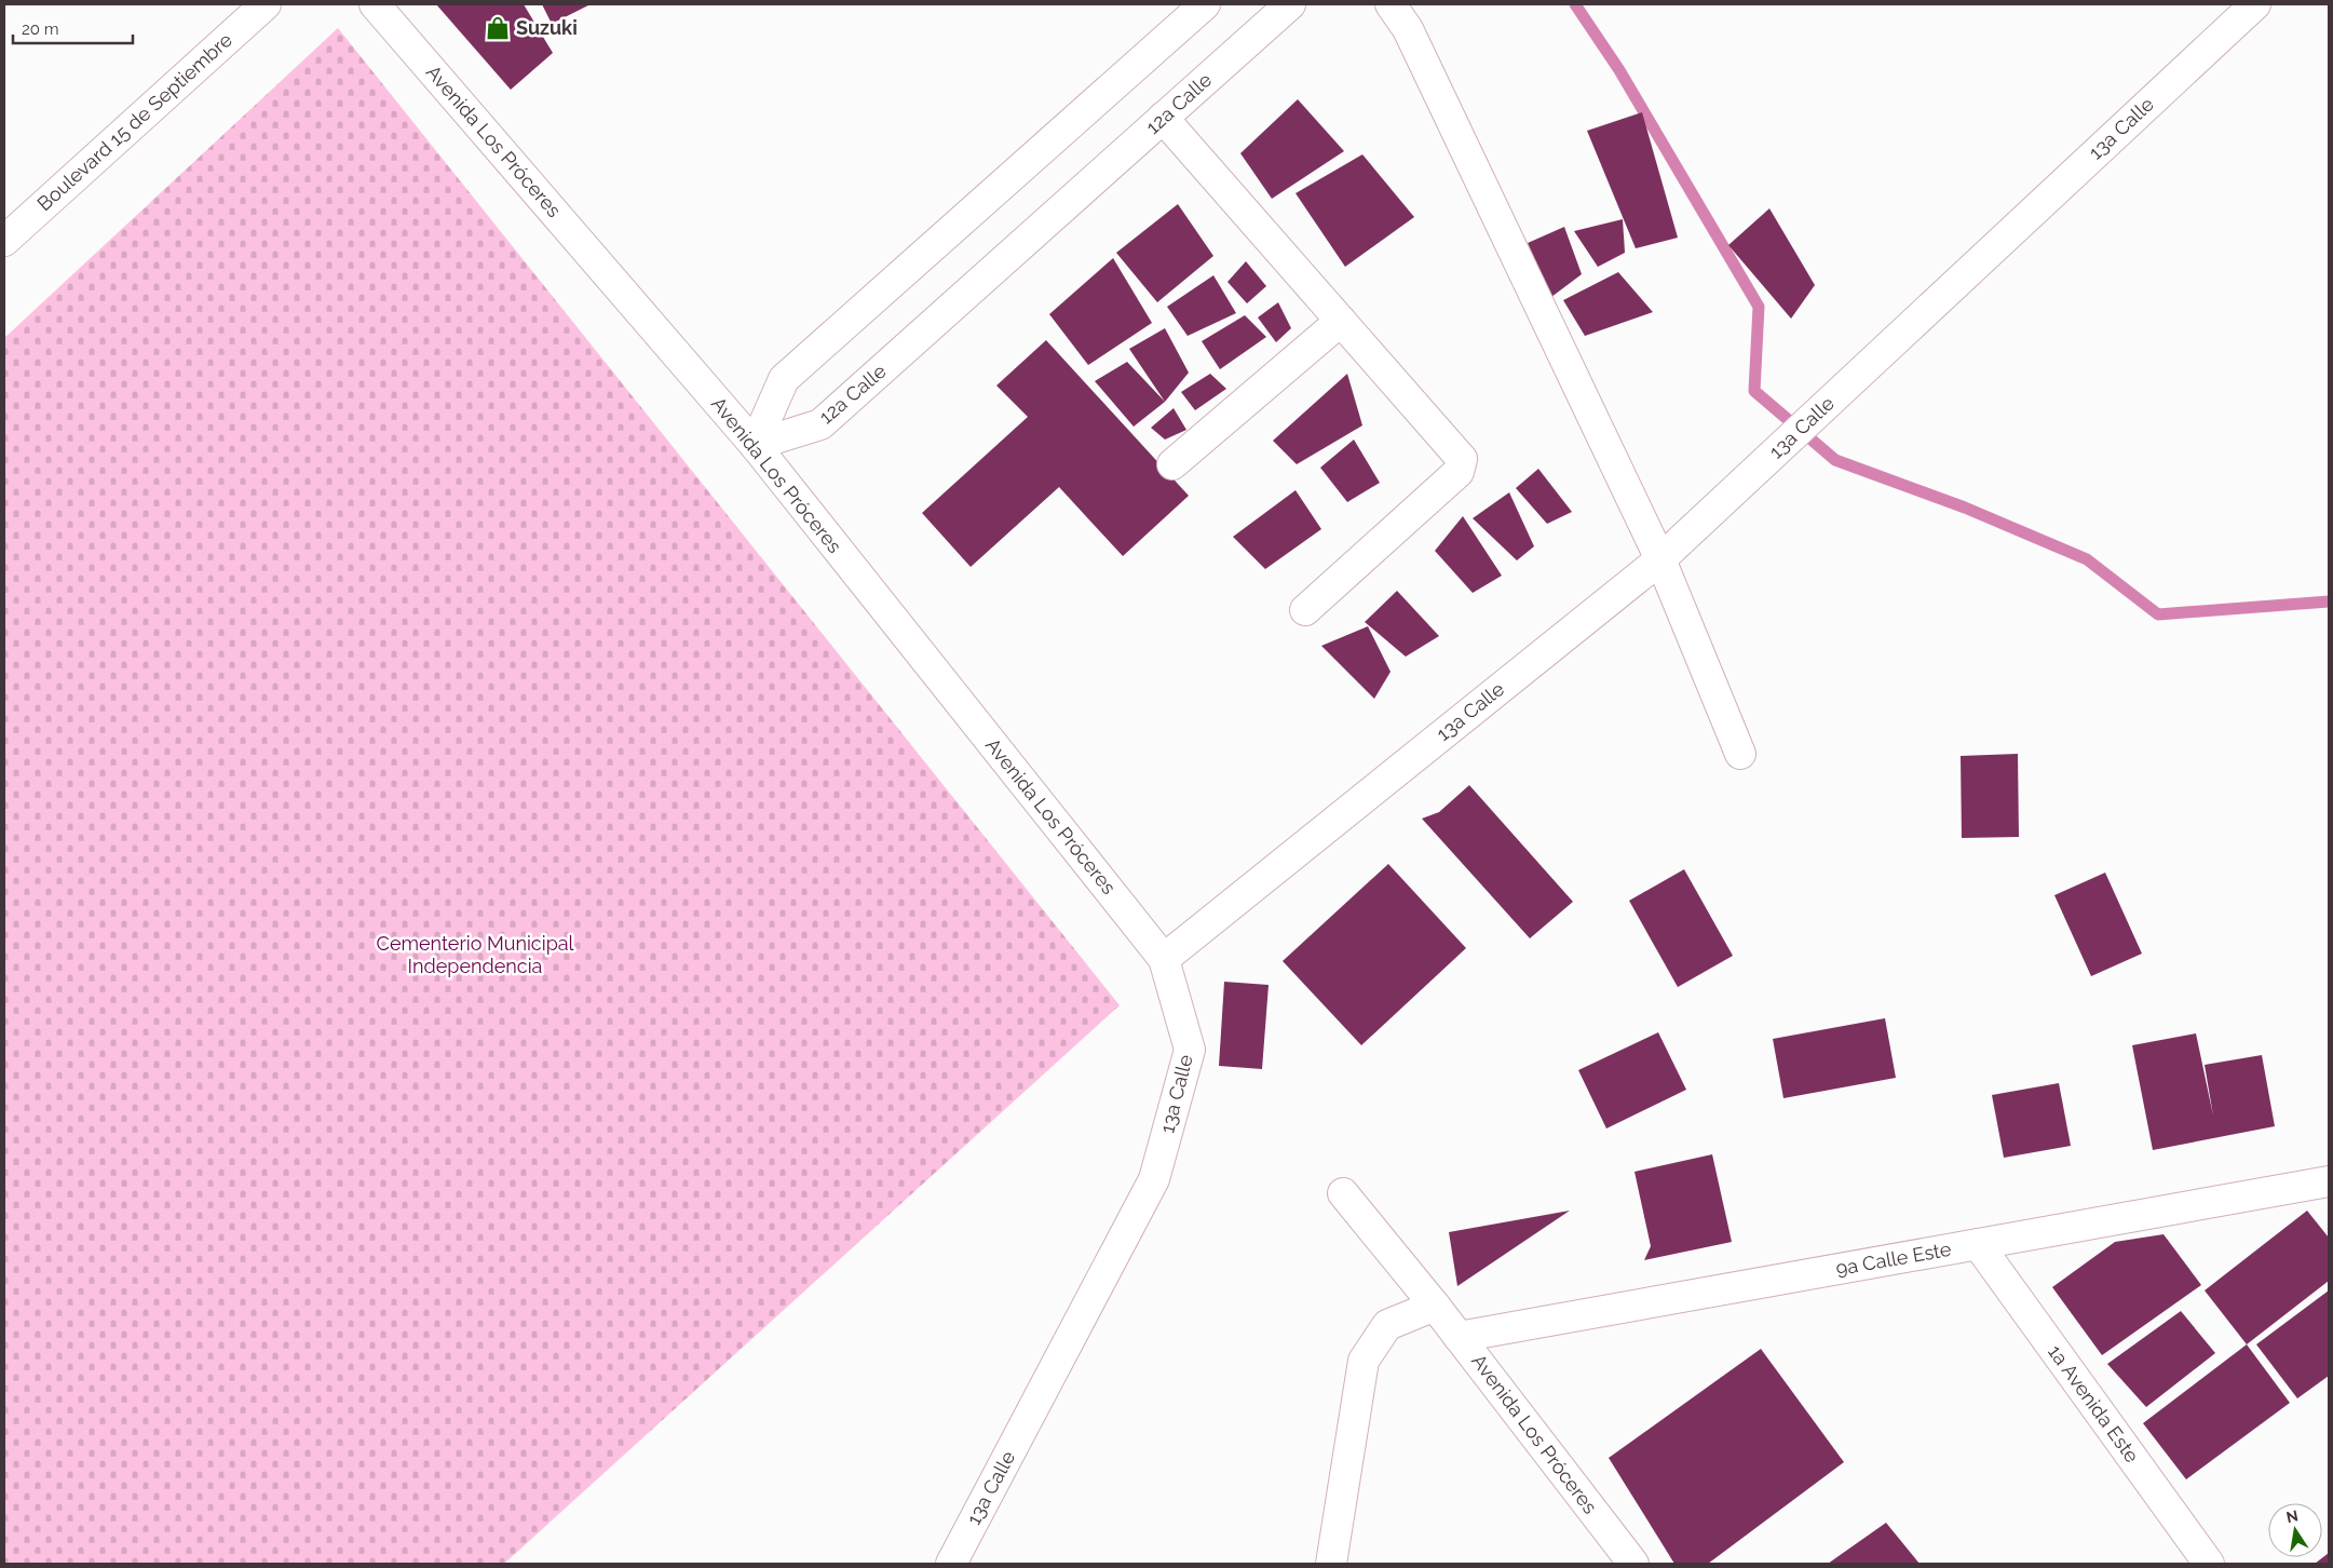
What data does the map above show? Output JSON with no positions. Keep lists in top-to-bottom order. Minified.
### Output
{"streets":{"street":["12a Calle","Boulevard 15 de Septiembre","13a Calle","Avenida Los Próceres","9a Calle Este","1a Avenida Este"]},"crossings":[["12a Calle","Avenida Los Próceres"],["13a Calle","Avenida Los Próceres"],["Avenida Los Próceres","9a Calle Este"],["9a Calle Este","1a Avenida Este"]],"parks":["Cementerio Municipal Independencia"],"places":{"shop":["Suzuki"]},"scale_bar":"20 m","north":"top"}
